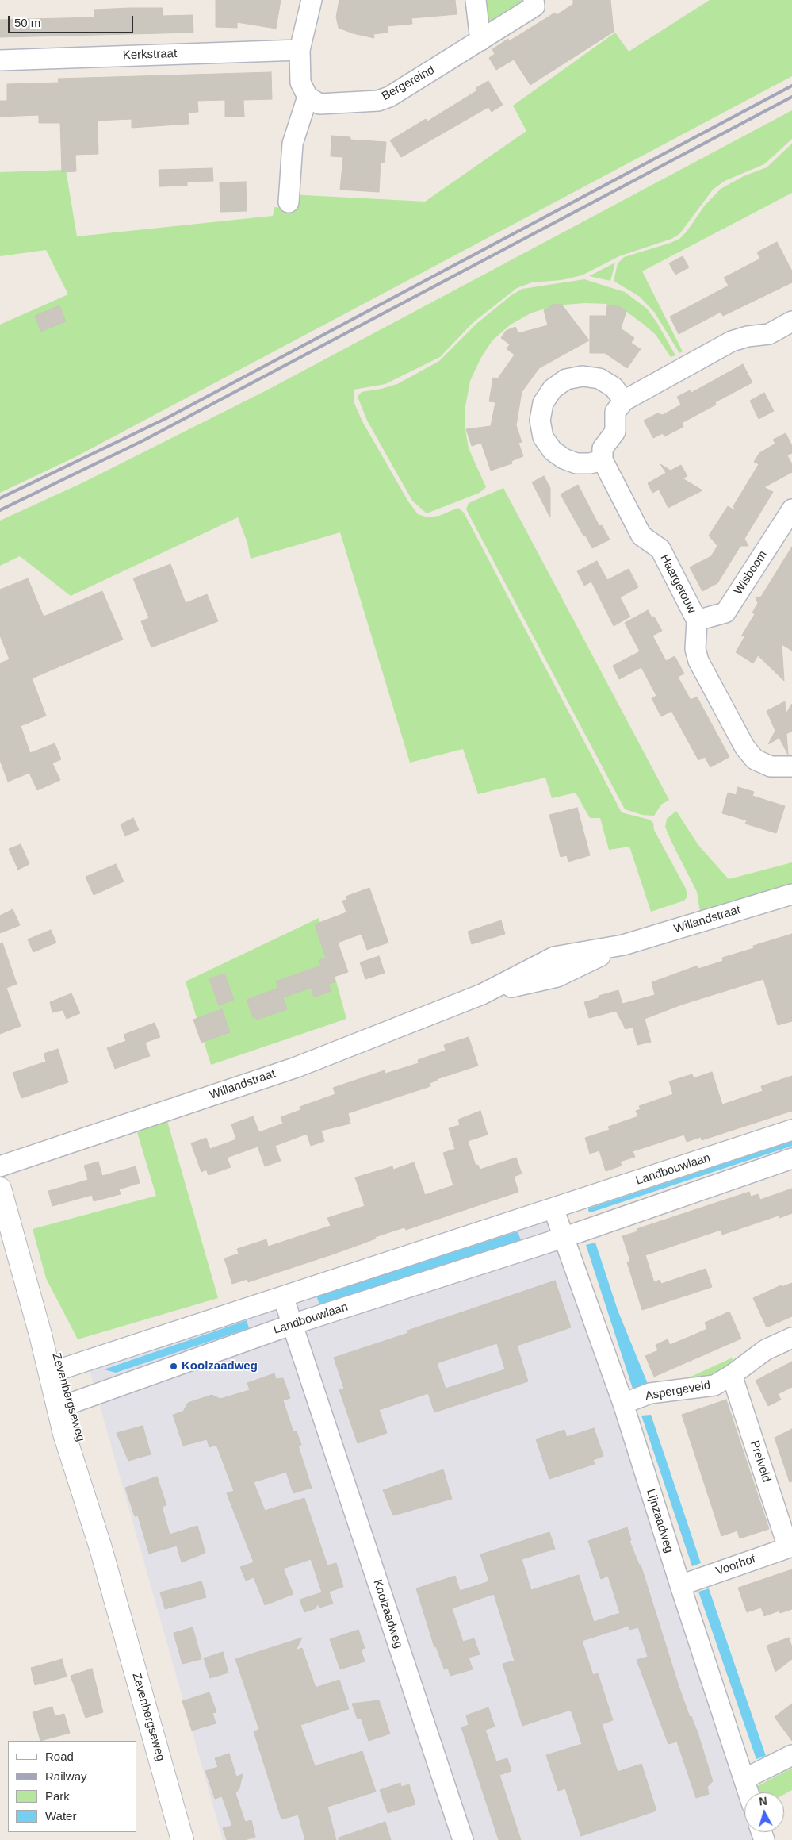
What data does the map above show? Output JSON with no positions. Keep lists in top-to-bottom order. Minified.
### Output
{"streets":{"street":["Kerkstraat","Bergereind","Wisboom","Haargetouw","Willandstraat","Landbouwlaan","Aspergeveld","Zevenbergseweg","Preiveld","Lijnzaadweg","Voorhof","Koolzaadweg"]},"crossings":[["Wisboom","Haargetouw"],["Landbouwlaan","Zevenbergseweg"],["Landbouwlaan","Lijnzaadweg"],["Landbouwlaan","Koolzaadweg"],["Aspergeveld","Preiveld"],["Aspergeveld","Lijnzaadweg"],["Preiveld","Voorhof"],["Lijnzaadweg","Voorhof"]],"places":["Koolzaadweg"],"legend":["Road","Railway","Park","Water"],"scale_bar":"50 m","north":"top"}
